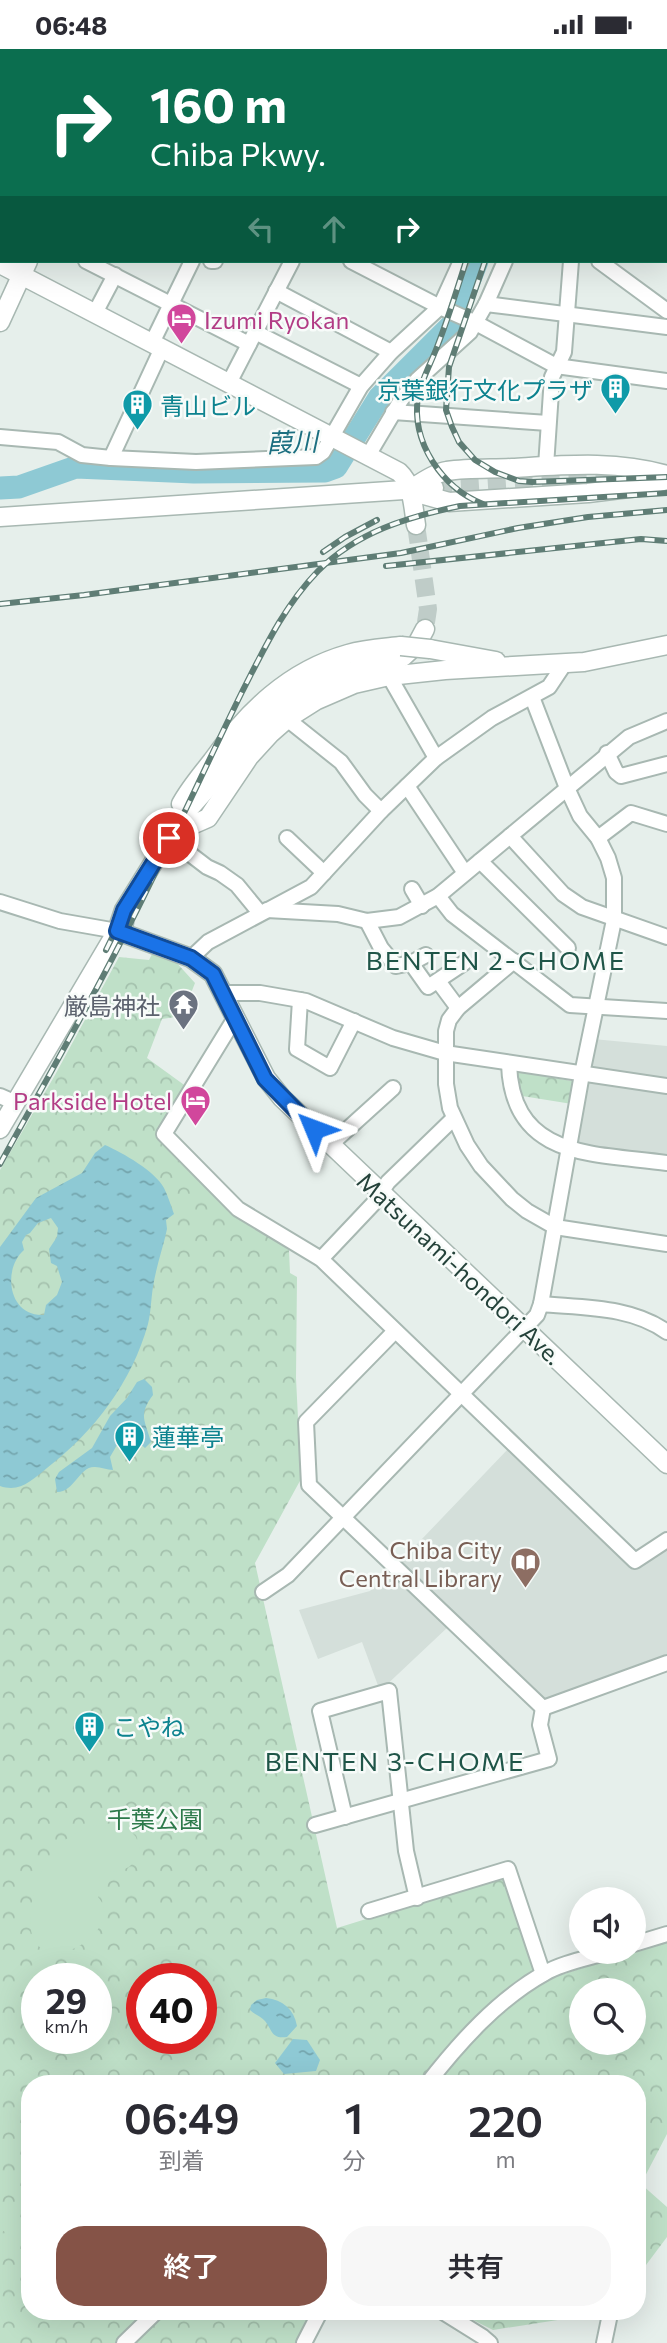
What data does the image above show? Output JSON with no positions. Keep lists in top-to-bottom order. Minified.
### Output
{"streets":{"street":["Matsunami-hondori Ave."]},"districts":["BENTEN 2-CHOME","BENTEN 3-CHOME"],"water":["葭川"],"parks":["千葉公園"],"places":{"hotel":["Izumi Ryokan","Parkside Hotel"],"building":["京葉銀行文化プラザ","青山ビル","蓮華亭","こやね"],"temple":["厳島神社"],"library":["Chiba City Central Library"]},"page":{"status":"06:48","turn":["160 m","Chiba Pkwy."],"speed":"29 km/h","limit":"40","eta":["06:49","到着","1","分","220","m"],"buttons":["終了","共有"]}}
